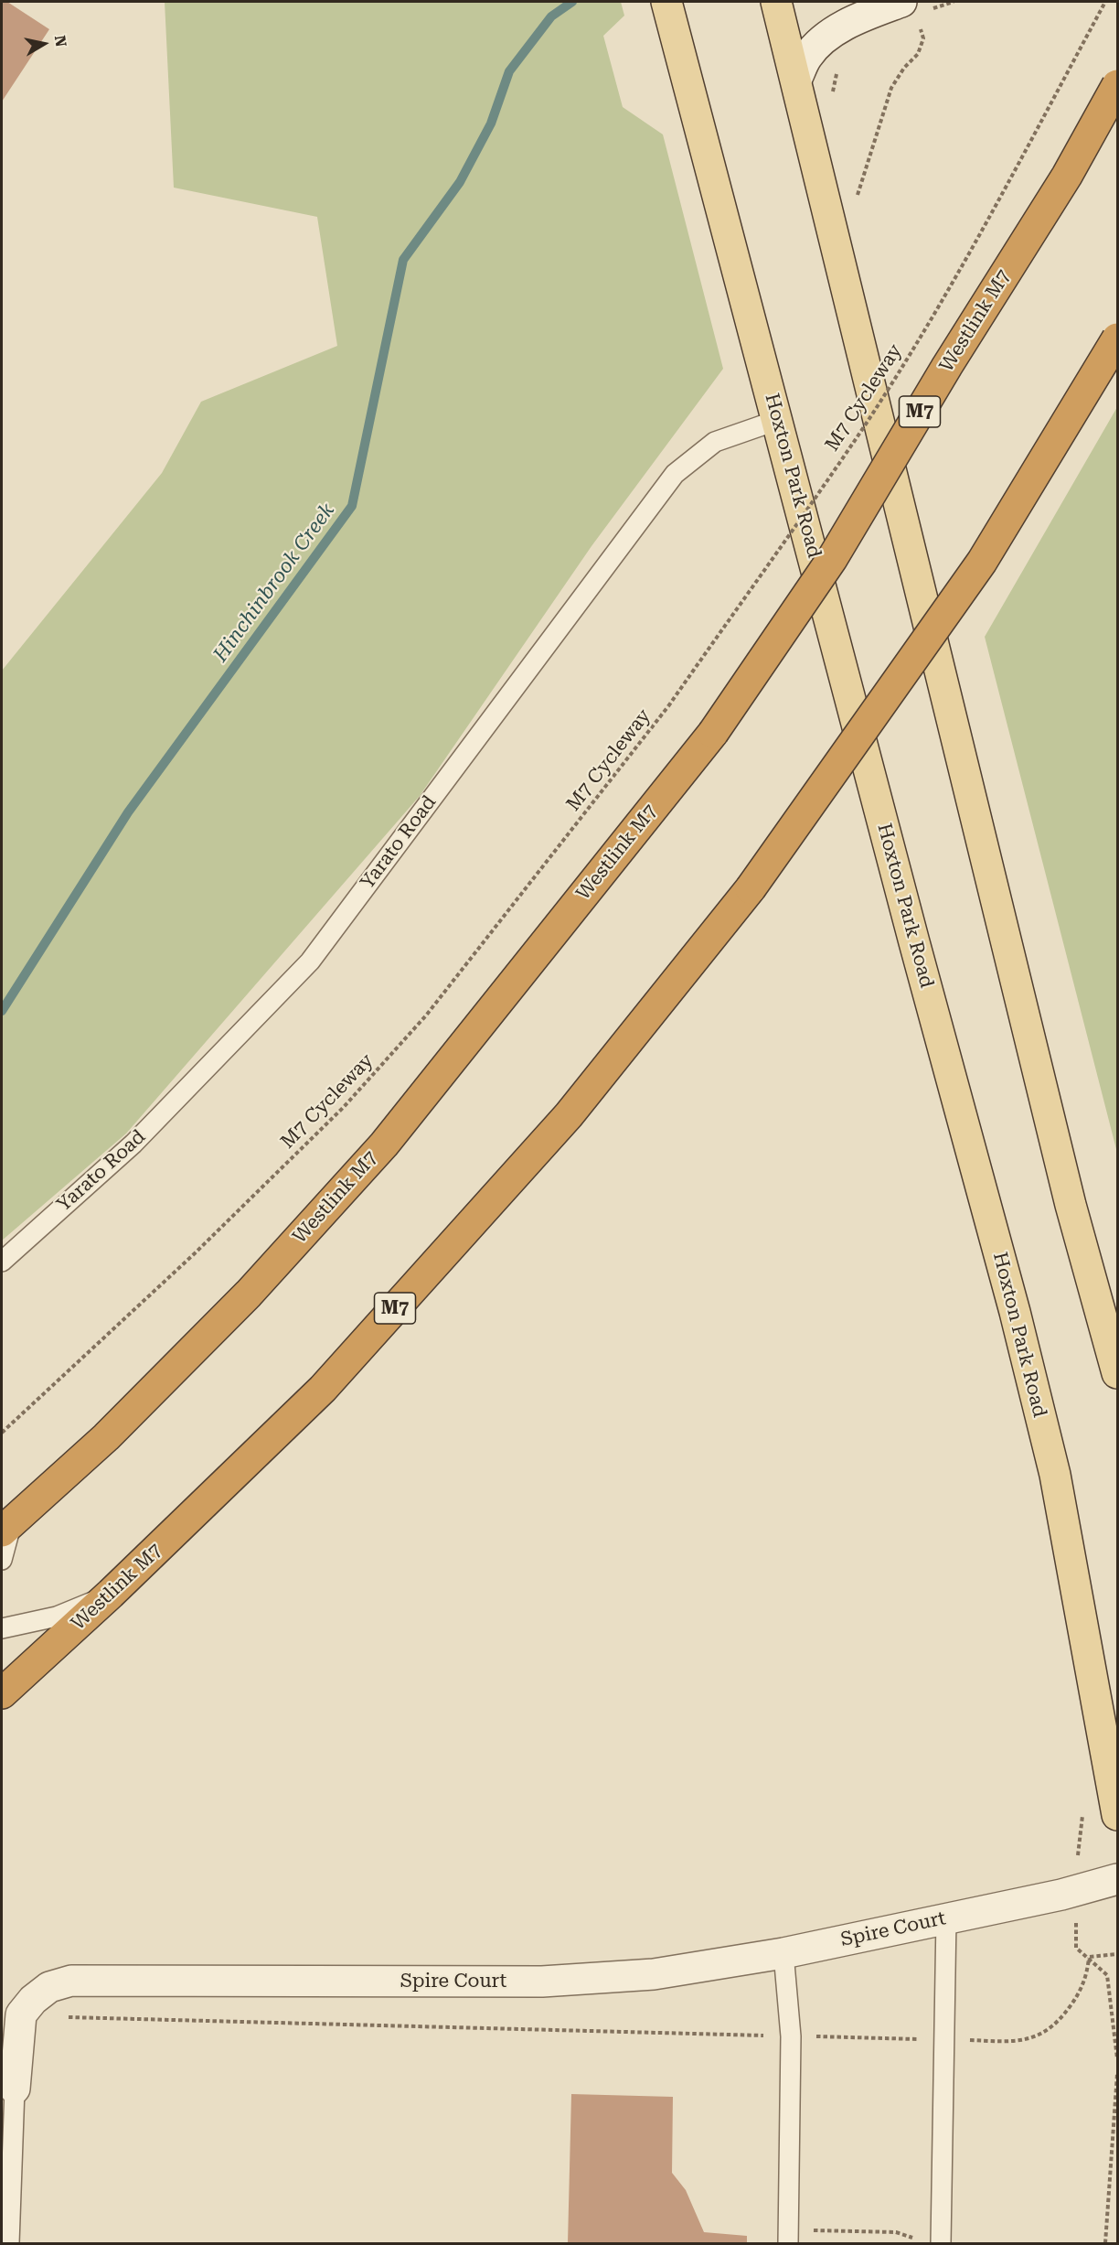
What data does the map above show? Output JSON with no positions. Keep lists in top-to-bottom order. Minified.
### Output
{"streets":{"highway":["Westlink M7","M7"],"main road":["Hoxton Park Road"],"street":["Spire Court"],"lane":["Yarato Road"],"path":["M7 Cycleway"]},"crossings":[["Hoxton Park Road","Yarato Road"]],"water":["Hinchinbrook Creek"],"north":"right"}
